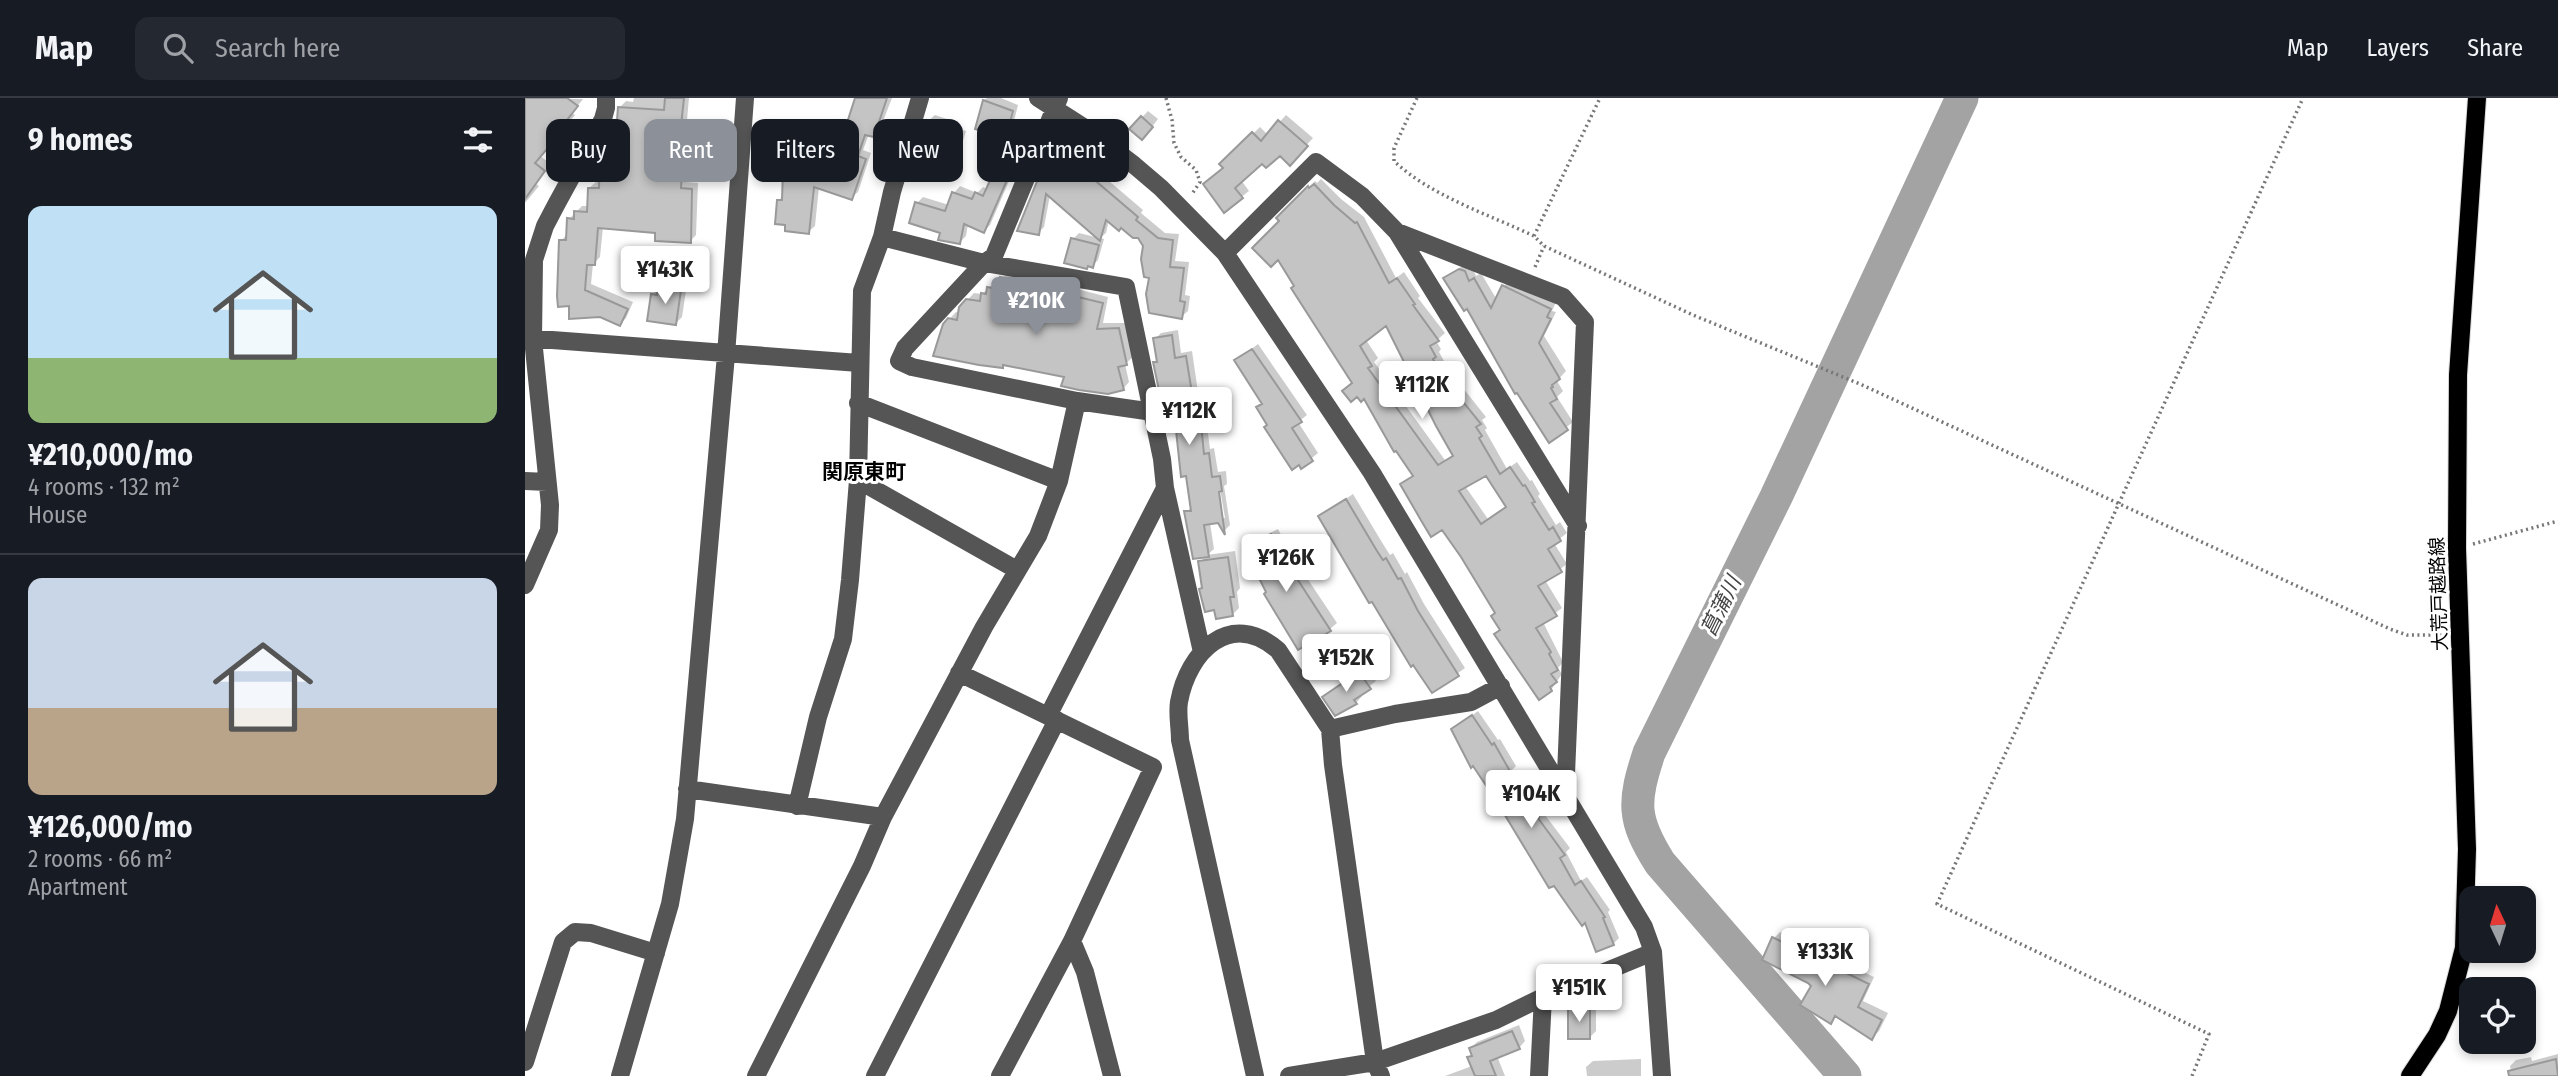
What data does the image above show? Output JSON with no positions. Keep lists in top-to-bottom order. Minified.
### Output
{"streets":{"main road":["大荒戸越路線"]},"districts":["関原東町"],"water":["菖蒲川"],"north":"top","page":{"header":"Map","search":"Search here","nav":["Map","Layers","Share"],"heading":"9 homes","chip":["Buy","Rent","Filters","New","Apartment"],"list":[{"name":"¥210,000/mo","note":"4 rooms · 132 m² · House"},{"name":"¥126,000/mo","note":"2 rooms · 66 m² · Apartment"}],"price":["¥143K","¥210K","¥112K","¥112K","¥126K","¥152K","¥104K","¥133K","¥151K"]}}
